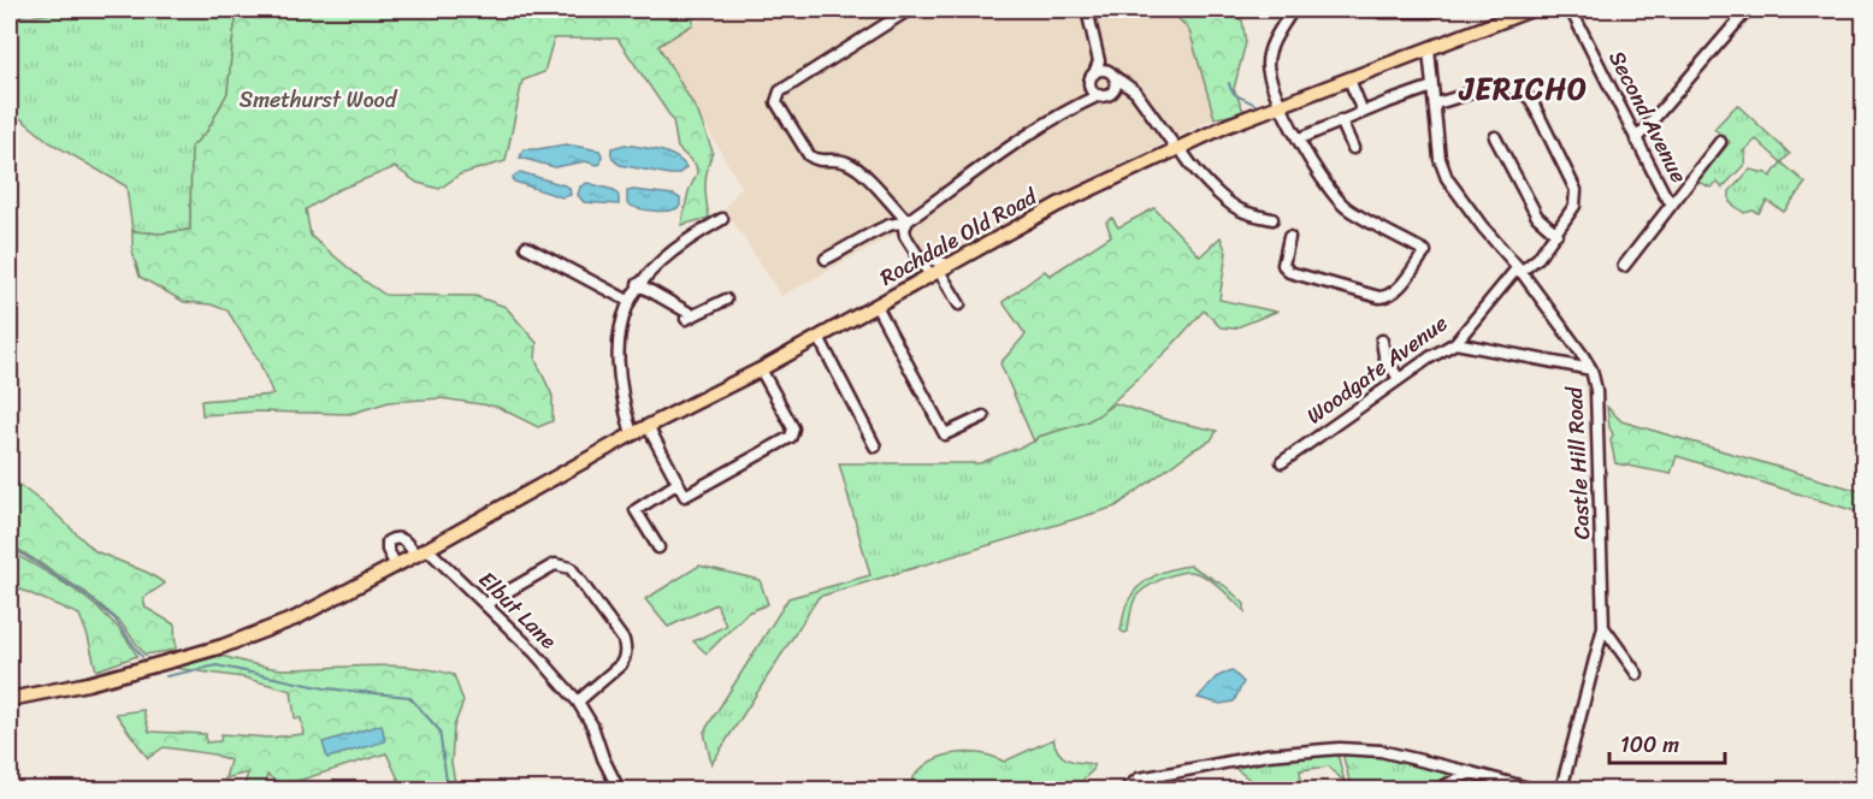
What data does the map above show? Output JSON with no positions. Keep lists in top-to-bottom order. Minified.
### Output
{"streets":{"main road":["Rochdale Old Road"],"street":["Second Avenue","Woodgate Avenue","Castle Hill Road","Elbut Lane"]},"crossings":[["Rochdale Old Road","Castle Hill Road"],["Rochdale Old Road","Elbut Lane"],["Woodgate Avenue","Castle Hill Road"]],"districts":["JERICHO"],"parks":["Smethurst Wood"],"scale_bar":"100 m"}
